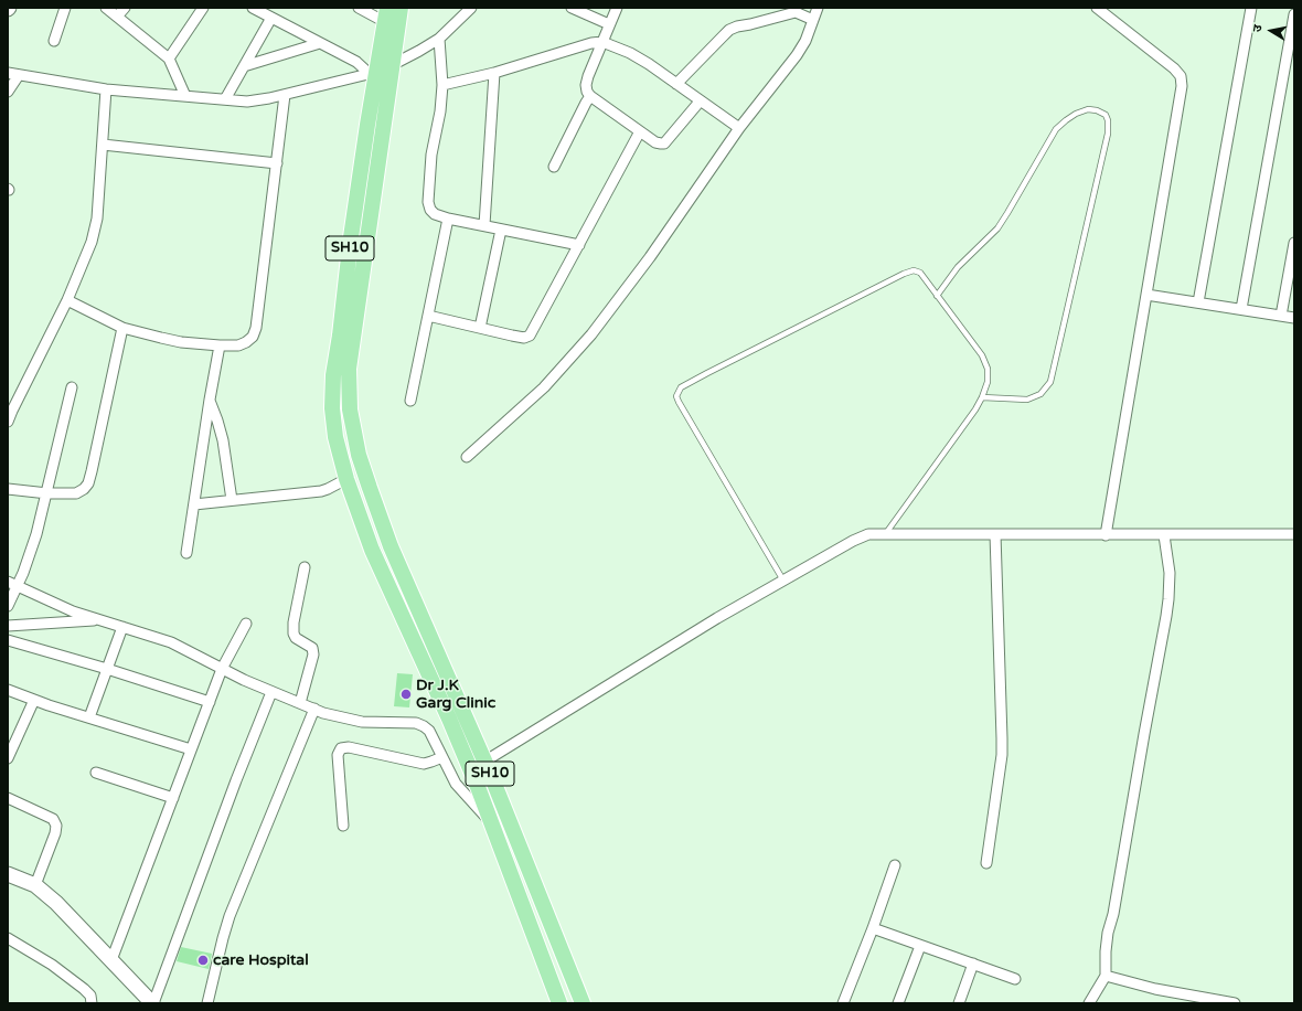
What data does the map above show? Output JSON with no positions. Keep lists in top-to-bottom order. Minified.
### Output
{"streets":{"main road":["SH10"]},"places":["Dr J.K Garg Clinic","care Hospital"],"north":"left"}
